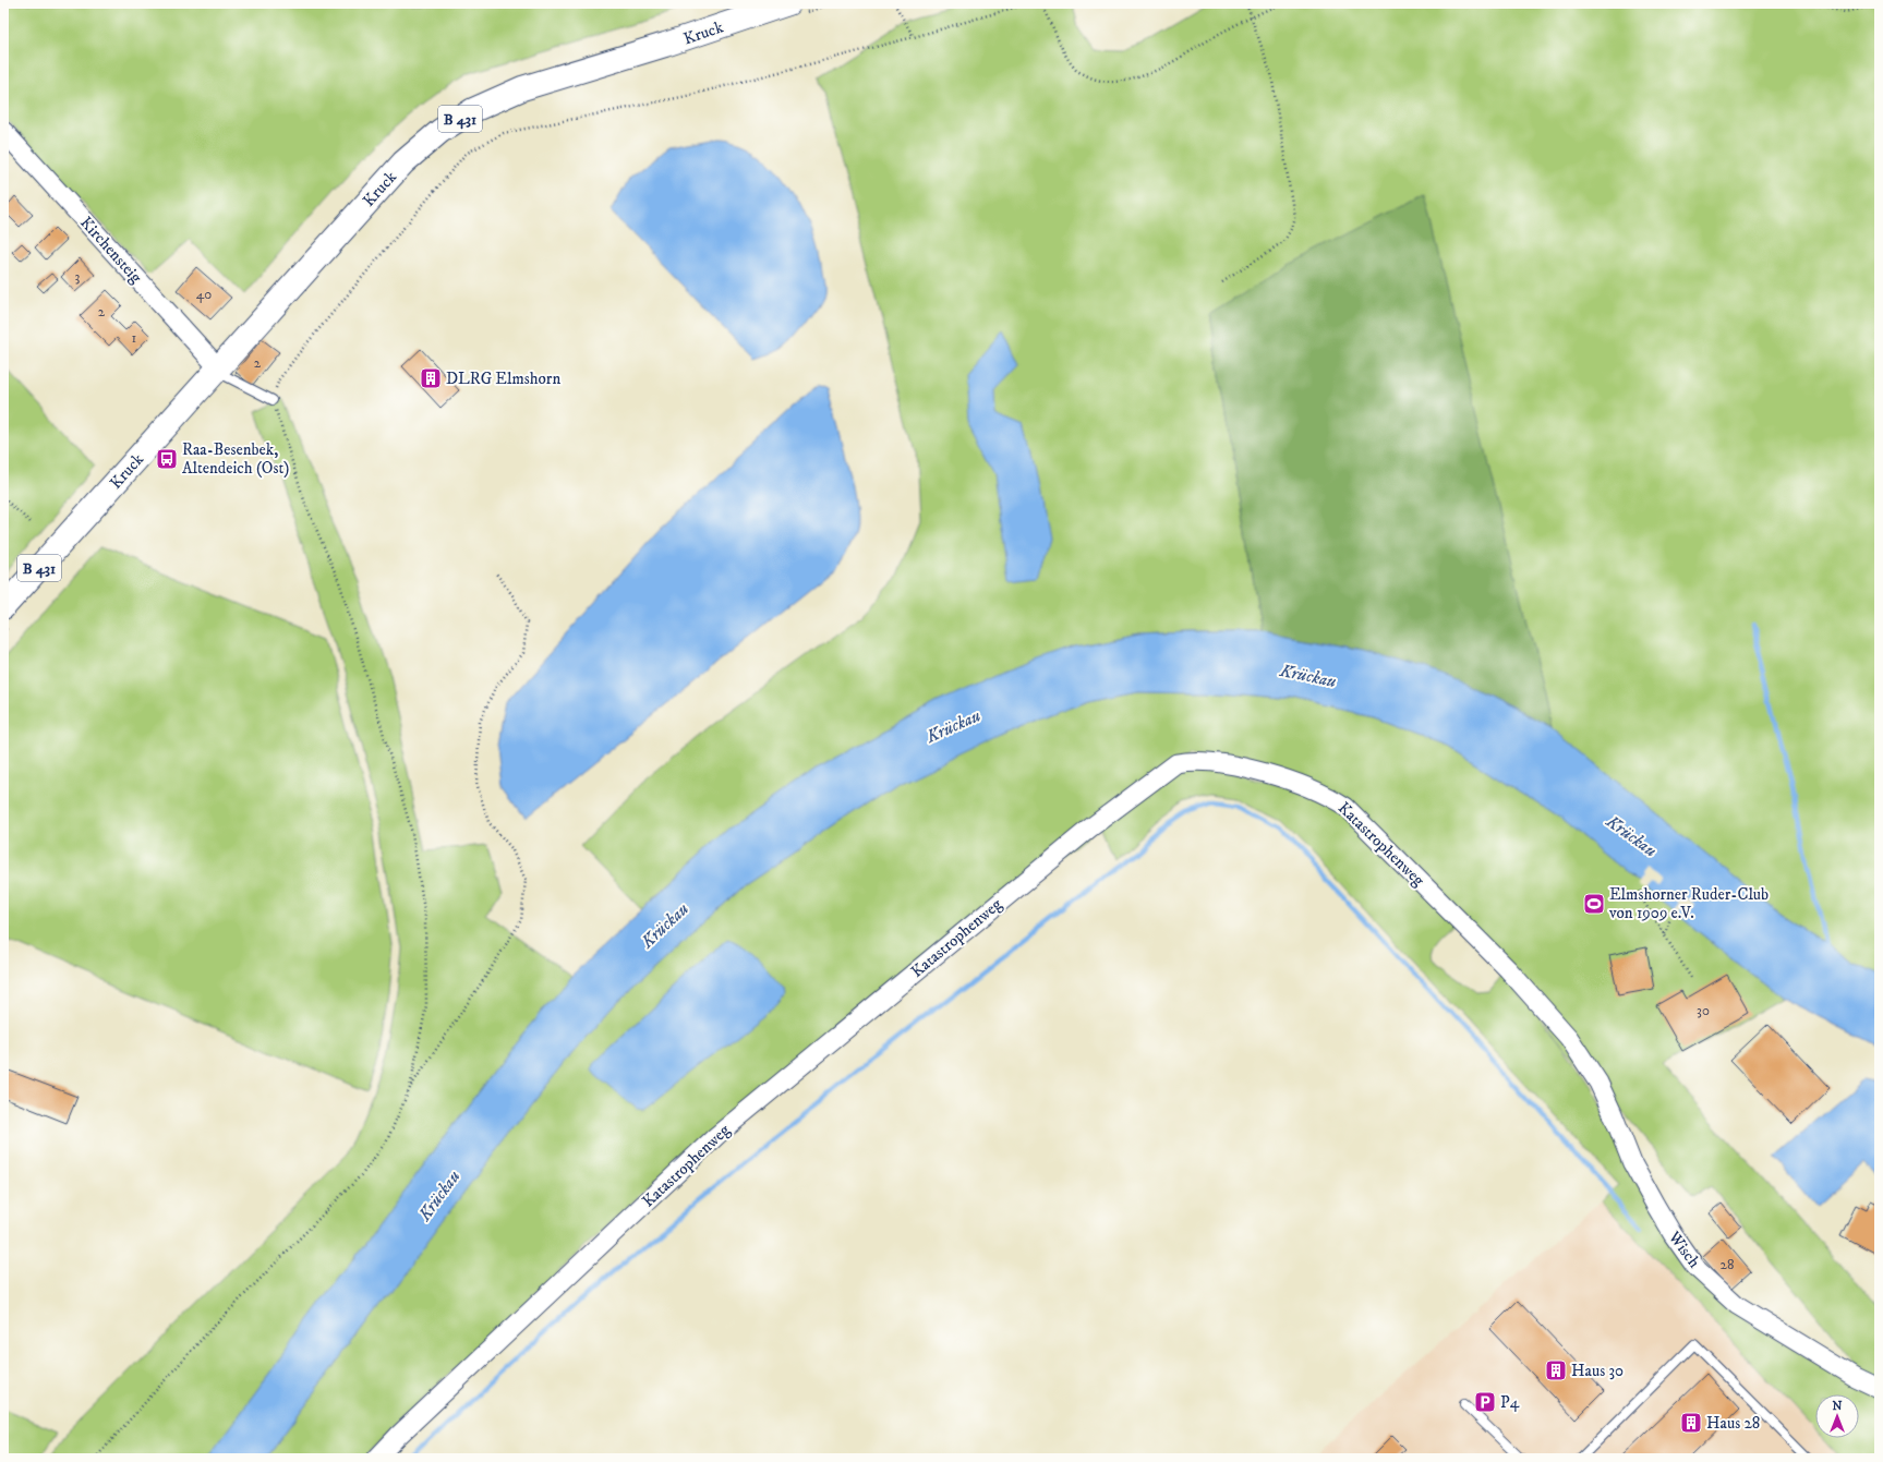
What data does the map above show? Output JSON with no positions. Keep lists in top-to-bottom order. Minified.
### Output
{"streets":{"main road":["Kruck","B 431"],"street":["Kirchensteig","Katastrophenweg","Wisch"]},"crossings":[["Kruck","Kirchensteig"],["Katastrophenweg","Wisch"]],"water":["Krückau"],"places":{"building":["DLRG Elmshorn","Haus 30","Haus 28"],"bus stop":["Raa-Besenbek, Altendeich (Ost)"],"sports":["Elmshorner Ruder-Club von 1909 e.V."],"parking":["P4"]},"house_numbers":["3","40","2","1","2","30","28"],"north":"top"}
